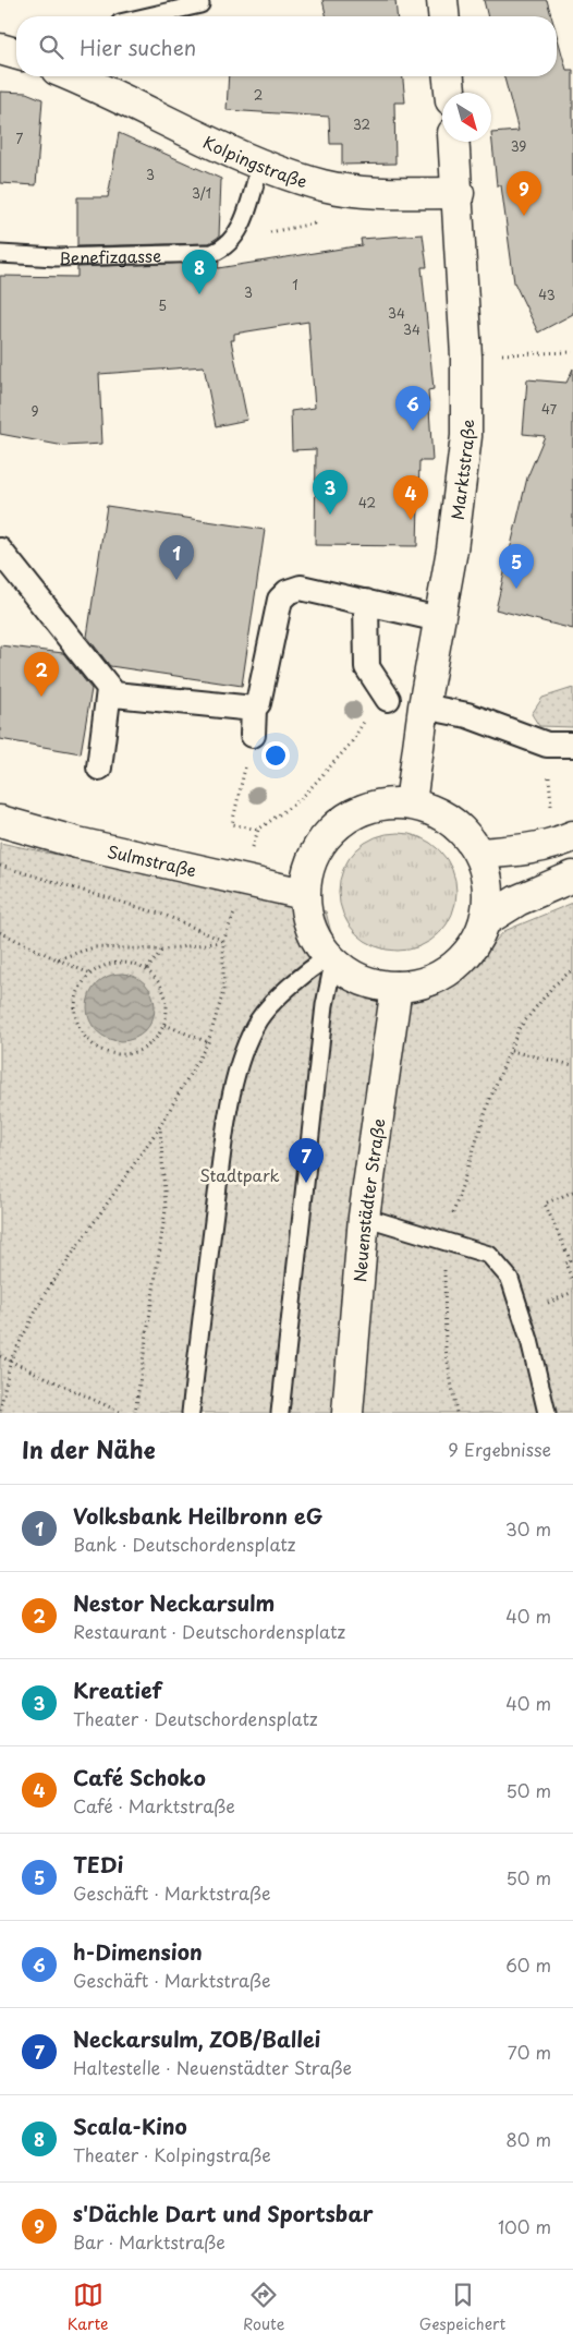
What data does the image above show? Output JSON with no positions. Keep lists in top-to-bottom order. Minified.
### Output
{"streets":{"street":["Kolpingstraße","Marktstraße","Sulmstraße","Neuenstädter Straße"],"lane":["Benefizgasse"]},"crossings":[["Kolpingstraße","Marktstraße"],["Marktstraße","Sulmstraße"],["Marktstraße","Neuenstädter Straße"],["Sulmstraße","Neuenstädter Straße"]],"parks":["Stadtpark"],"house_numbers":["2","32","7","39","3","3/1","1","3","43","5","34","34","47","9","42"],"north":"bottom right","page":{"search":"Hier suchen","pins":["9","8","6","3","4","1","5","2","7"],"heading":["In der Nähe","9 Ergebnisse"],"list":[{"mark":"1","name":"Volksbank Heilbronn eG","note":"Bank · Deutschordensplatz","value":"30 m"},{"mark":"2","name":"Nestor Neckarsulm","note":"Restaurant · Deutschordensplatz","value":"40 m"},{"mark":"3","name":"Kreatief","note":"Theater · Deutschordensplatz","value":"40 m"},{"mark":"4","name":"Café Schoko","note":"Café · Marktstraße","value":"50 m"},{"mark":"5","name":"TEDi","note":"Geschäft · Marktstraße","value":"50 m"},{"mark":"6","name":"h-Dimension","note":"Geschäft · Marktstraße","value":"60 m"},{"mark":"7","name":"Neckarsulm, ZOB/Ballei","note":"Haltestelle · Neuenstädter Straße","value":"70 m"},{"mark":"8","name":"Scala-Kino","note":"Theater · Kolpingstraße","value":"80 m"},{"mark":"9","name":"s'Dächle Dart und Sportsbar","note":"Bar · Marktstraße","value":"100 m"}],"nav":["Karte","Route","Gespeichert"]}}
